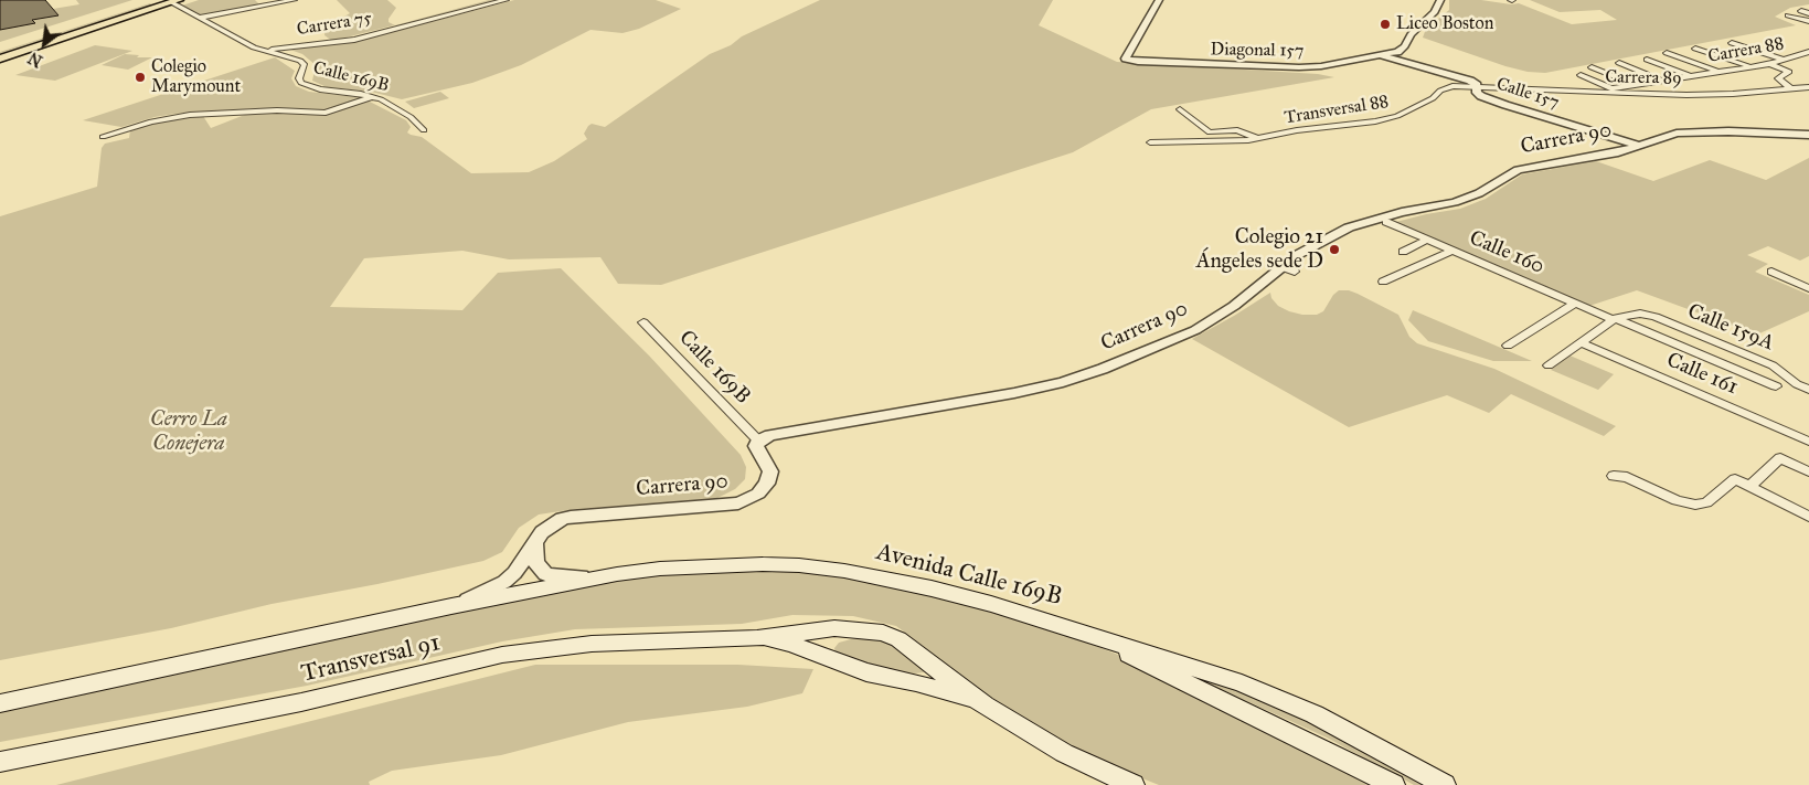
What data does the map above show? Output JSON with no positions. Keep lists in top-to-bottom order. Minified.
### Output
{"streets":{"main road":["Avenida Calle 169B","Transversal 91"],"street":["Carrera 75","Diagonal 157","Carrera 88","Calle 169B","Carrera 89","Calle 157","Transversal 88","Carrera 90","Calle 160","Calle 159A","Calle 161"]},"crossings":[["Carrera 75","Calle 169B"],["Diagonal 157","Calle 157"],["Carrera 88","Carrera 89"],["Calle 169B","Carrera 90"],["Carrera 89","Calle 157"],["Carrera 89","Transversal 88"],["Calle 157","Transversal 88"],["Calle 157","Carrera 90"],["Carrera 90","Avenida Calle 169B"],["Carrera 90","Transversal 91"],["Calle 160","Calle 159A"],["Avenida Calle 169B","Transversal 91"]],"parks":["Cerro La Conejera"],"places":["Liceo Boston","Colegio Marymount","Colegio 21 Ángeles sede D"],"north":"bottom left"}
